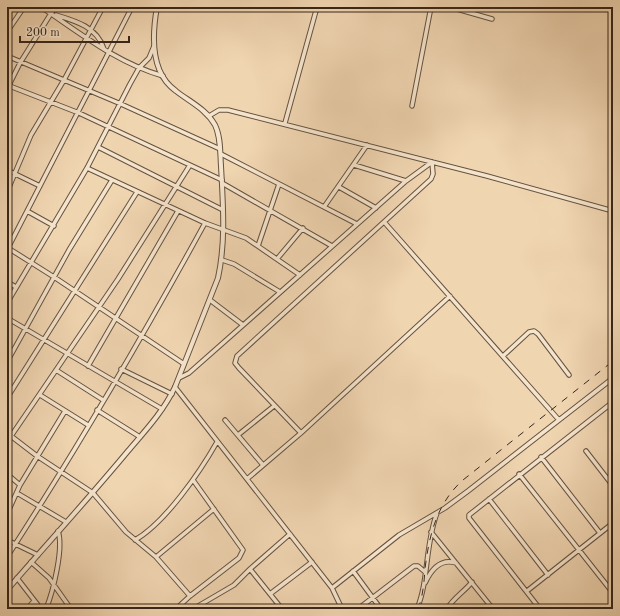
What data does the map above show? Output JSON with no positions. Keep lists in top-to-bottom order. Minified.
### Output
{"scale_bar":"200 m"}
